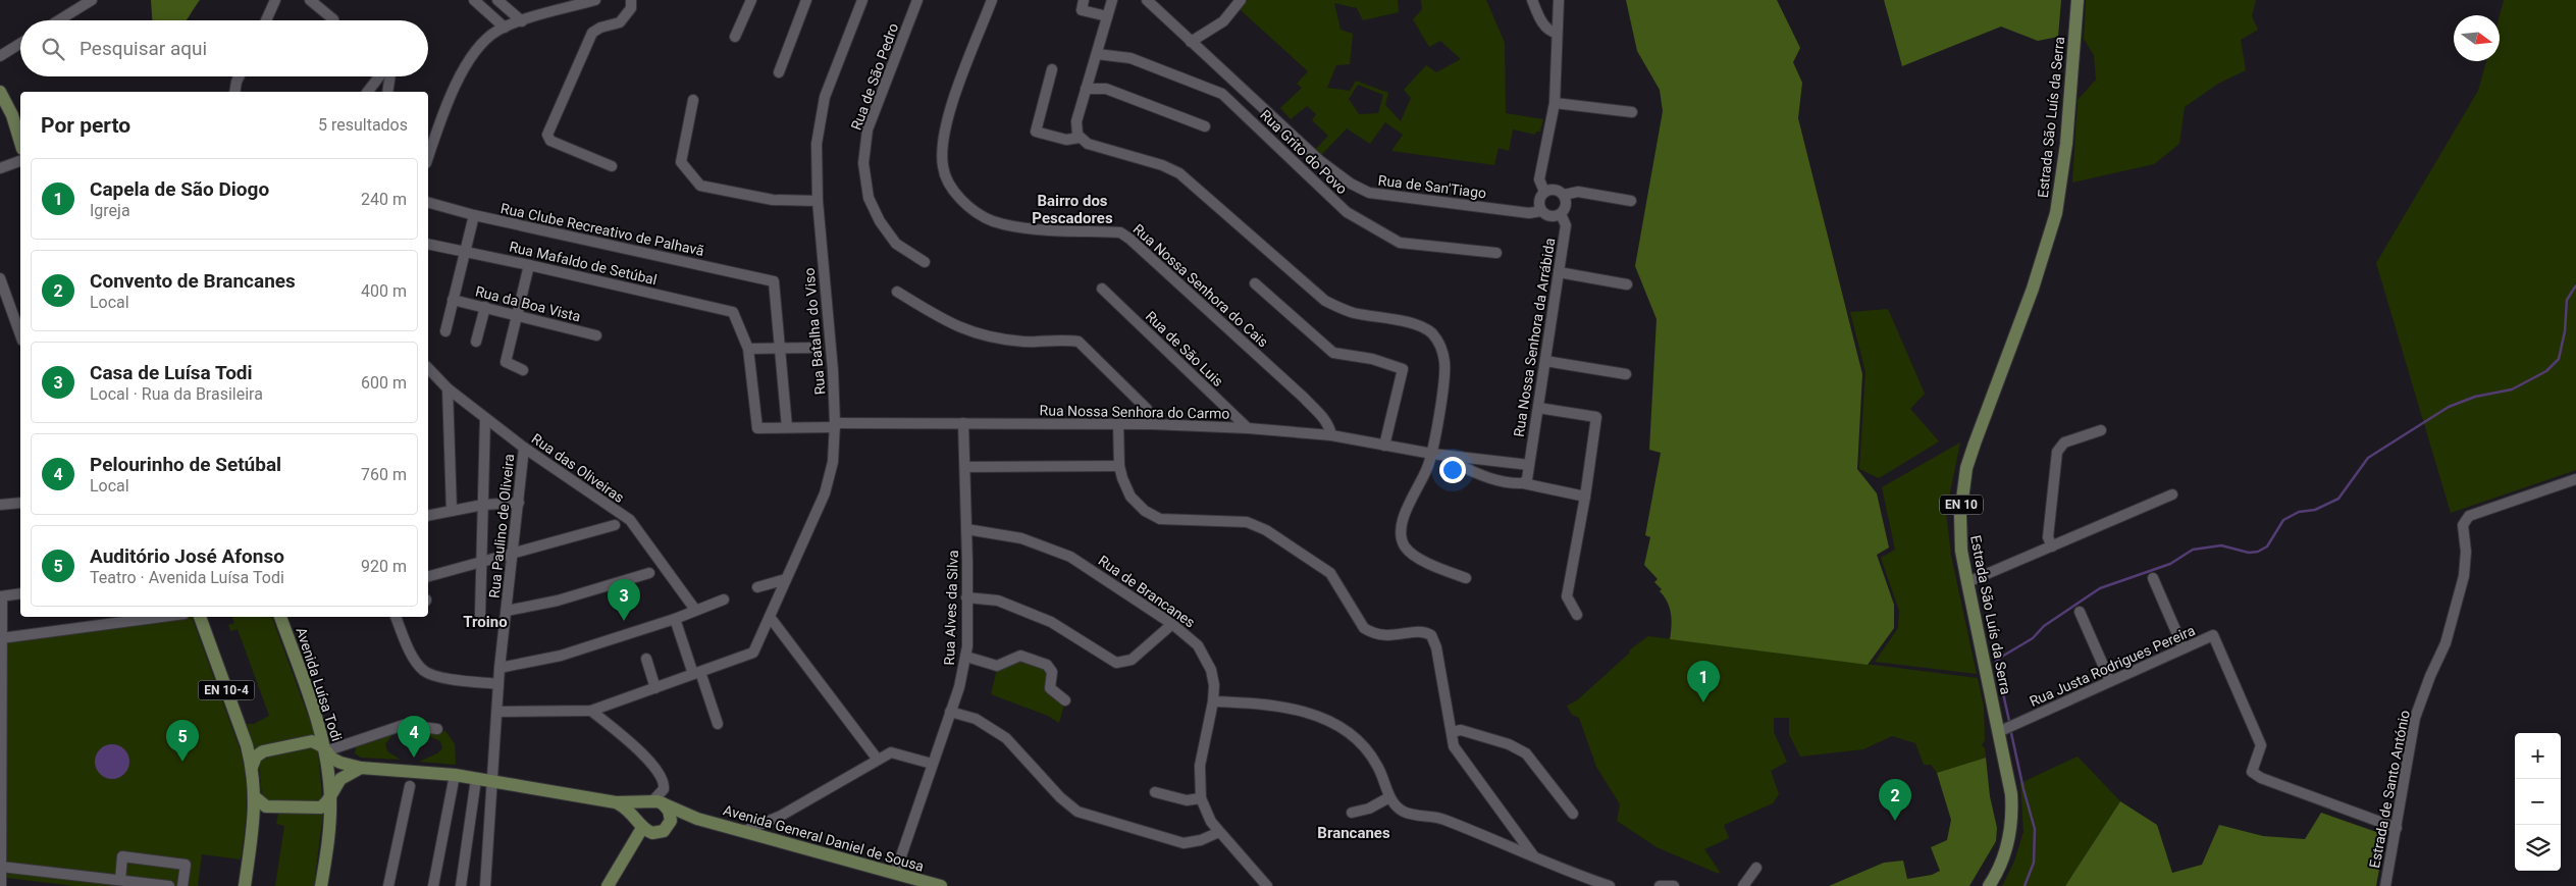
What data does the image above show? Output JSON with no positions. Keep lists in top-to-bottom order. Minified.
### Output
{"streets":{"main road":["Estrada São Luís da Serra","EN 10","Avenida Luísa Todi","EN 10-4","Avenida General Daniel de Sousa"],"street":["Rua de São Pedro","Rua Grito do Povo","Rua de San'Tiago","Rua Clube Recreativo de Palhavã","Rua Mafaldo de Setúbal","Rua Nossa Senhora do Cais","Rua da Boa Vista","Rua Batalha do Viso","Rua Nossa Senhora da Arrábida","Rua de São Luis","Rua Nossa Senhora do Carmo","Rua das Oliveiras","Rua Paulino de Oliveira","Rua de Brancanes","Rua Alves da Silva","Rua Justa Rodrigues Pereira","Estrada de Santo António"]},"crossings":[["Estrada São Luís da Serra","Rua Justa Rodrigues Pereira"],["Rua de San'Tiago","Rua Nossa Senhora da Arrábida"],["Rua Mafaldo de Setúbal","Rua Nossa Senhora do Carmo"],["Rua Nossa Senhora do Cais","Rua Nossa Senhora do Carmo"],["Rua Batalha do Viso","Rua Nossa Senhora do Carmo"],["Rua de São Luis","Rua Nossa Senhora do Carmo"],["Rua Nossa Senhora do Carmo","Rua Alves da Silva"],["Rua das Oliveiras","Rua Paulino de Oliveira"],["Rua de Brancanes","Rua Alves da Silva"],["Rua Alves da Silva","Avenida General Daniel de Sousa"],["Rua Justa Rodrigues Pereira","Estrada de Santo António"],["Avenida Luísa Todi","EN 10-4"]],"districts":["Bairro dos Pescadores","Troino","Brancanes"],"north":"right","page":{"search":"Pesquisar aqui","heading":["Por perto","5 resultados"],"list":[{"mark":"1","name":"Capela de São Diogo","note":"Igreja","value":"240 m"},{"mark":"2","name":"Convento de Brancanes","note":"Local","value":"400 m"},{"mark":"3","name":"Casa de Luísa Todi","note":"Local · Rua da Brasileira","value":"600 m"},{"mark":"4","name":"Pelourinho de Setúbal","note":"Local","value":"760 m"},{"mark":"5","name":"Auditório José Afonso","note":"Teatro · Avenida Luísa Todi","value":"920 m"}],"pins":["3","1","4","5","2"],"map_buttons":["+","−"]}}
